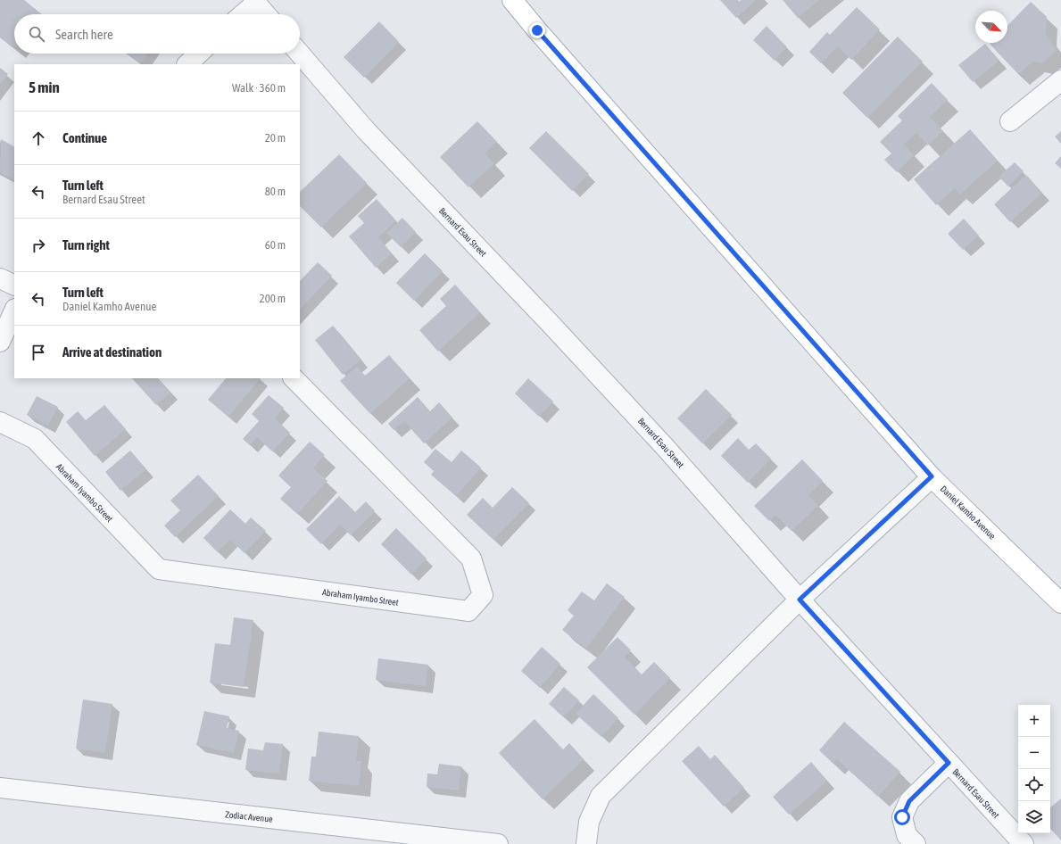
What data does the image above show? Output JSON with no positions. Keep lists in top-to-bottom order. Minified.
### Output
{"streets":{"main road":["Daniel Kamho Avenue"],"street":["Bernard Esau Street","Abraham Iyambo Street","Zodiac Avenue"]},"north":"bottom right","page":{"search":"Search here","heading":["5 min","Walk · 360 m"],"list":[["Continue","20 m"],["Turn left","Bernard Esau Street","80 m"],["Turn right","60 m"],["Turn left","Daniel Kamho Avenue","200 m"],"Arrive at destination"],"map_buttons":["+","−"]}}
